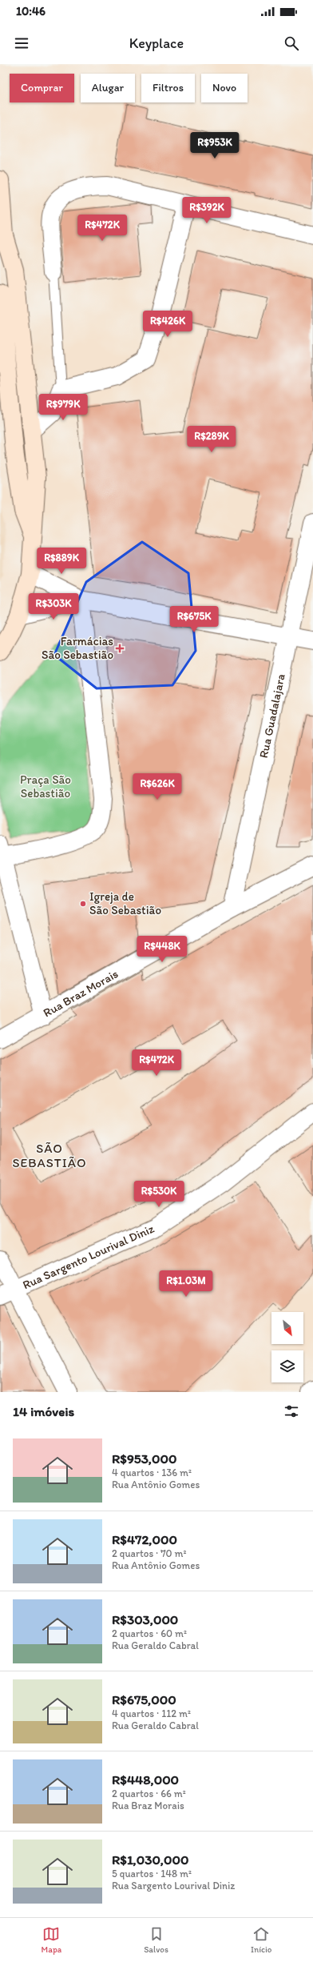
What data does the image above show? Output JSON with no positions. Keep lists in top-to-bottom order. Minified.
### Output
{"streets":{"street":["Rua Guadalajara","Rua Braz Morais","Rua Sargento Lourival Diniz"]},"crossings":[["Rua Guadalajara","Rua Braz Morais"]],"districts":["SÃO SEBASTIÃO"],"parks":["Praça São Sebastião"],"places":{"health":["Farmácias São Sebastião"],"other":["Igreja de São Sebastião"]},"north":"bottom right","page":{"status":"10:46","header":"Keyplace","chip":["Comprar","Alugar","Filtros","Novo"],"price":["R$953K","R$392K","R$472K","R$426K","R$979K","R$289K","R$889K","R$303K","R$675K","R$626K","R$448K","R$472K","R$530K","R$1.03M"],"heading":"14 imóveis","list":[{"name":"R$953,000","note":"4 quartos · 136 m² · Rua Antônio Gomes"},{"name":"R$472,000","note":"2 quartos · 70 m² · Rua Antônio Gomes"},{"name":"R$303,000","note":"2 quartos · 60 m² · Rua Geraldo Cabral"},{"name":"R$675,000","note":"4 quartos · 112 m² · Rua Geraldo Cabral"},{"name":"R$448,000","note":"2 quartos · 66 m² · Rua Braz Morais"},{"name":"R$1,030,000","note":"5 quartos · 148 m² · Rua Sargento Lourival Diniz"}],"tabs":["Mapa","Salvos","Início"]}}
